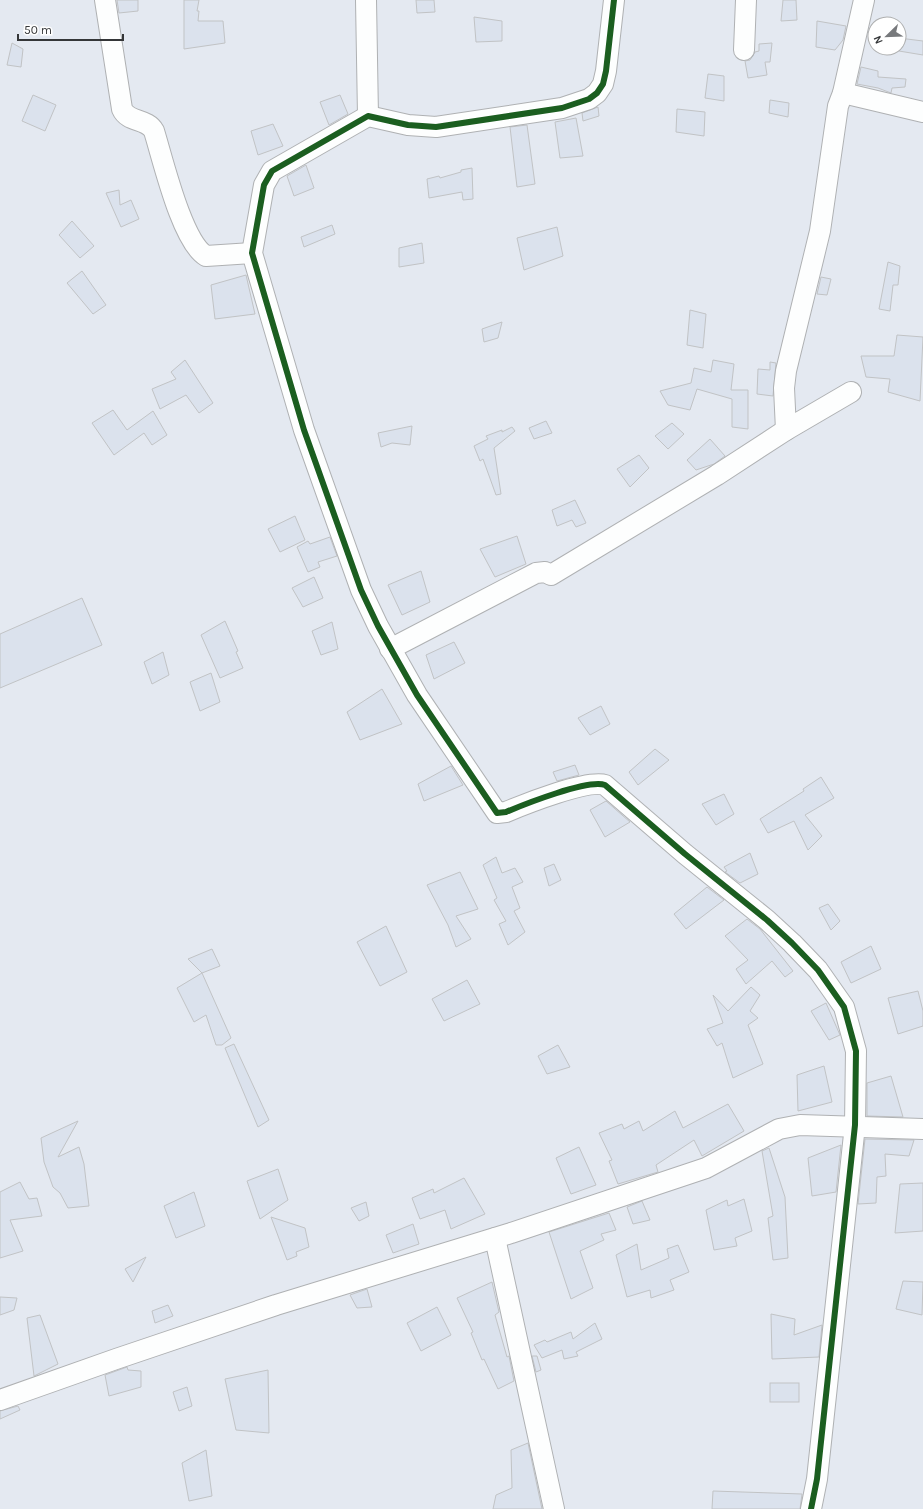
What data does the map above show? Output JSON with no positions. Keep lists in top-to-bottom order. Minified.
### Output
{"scale_bar":"50 m","north":"bottom left"}
